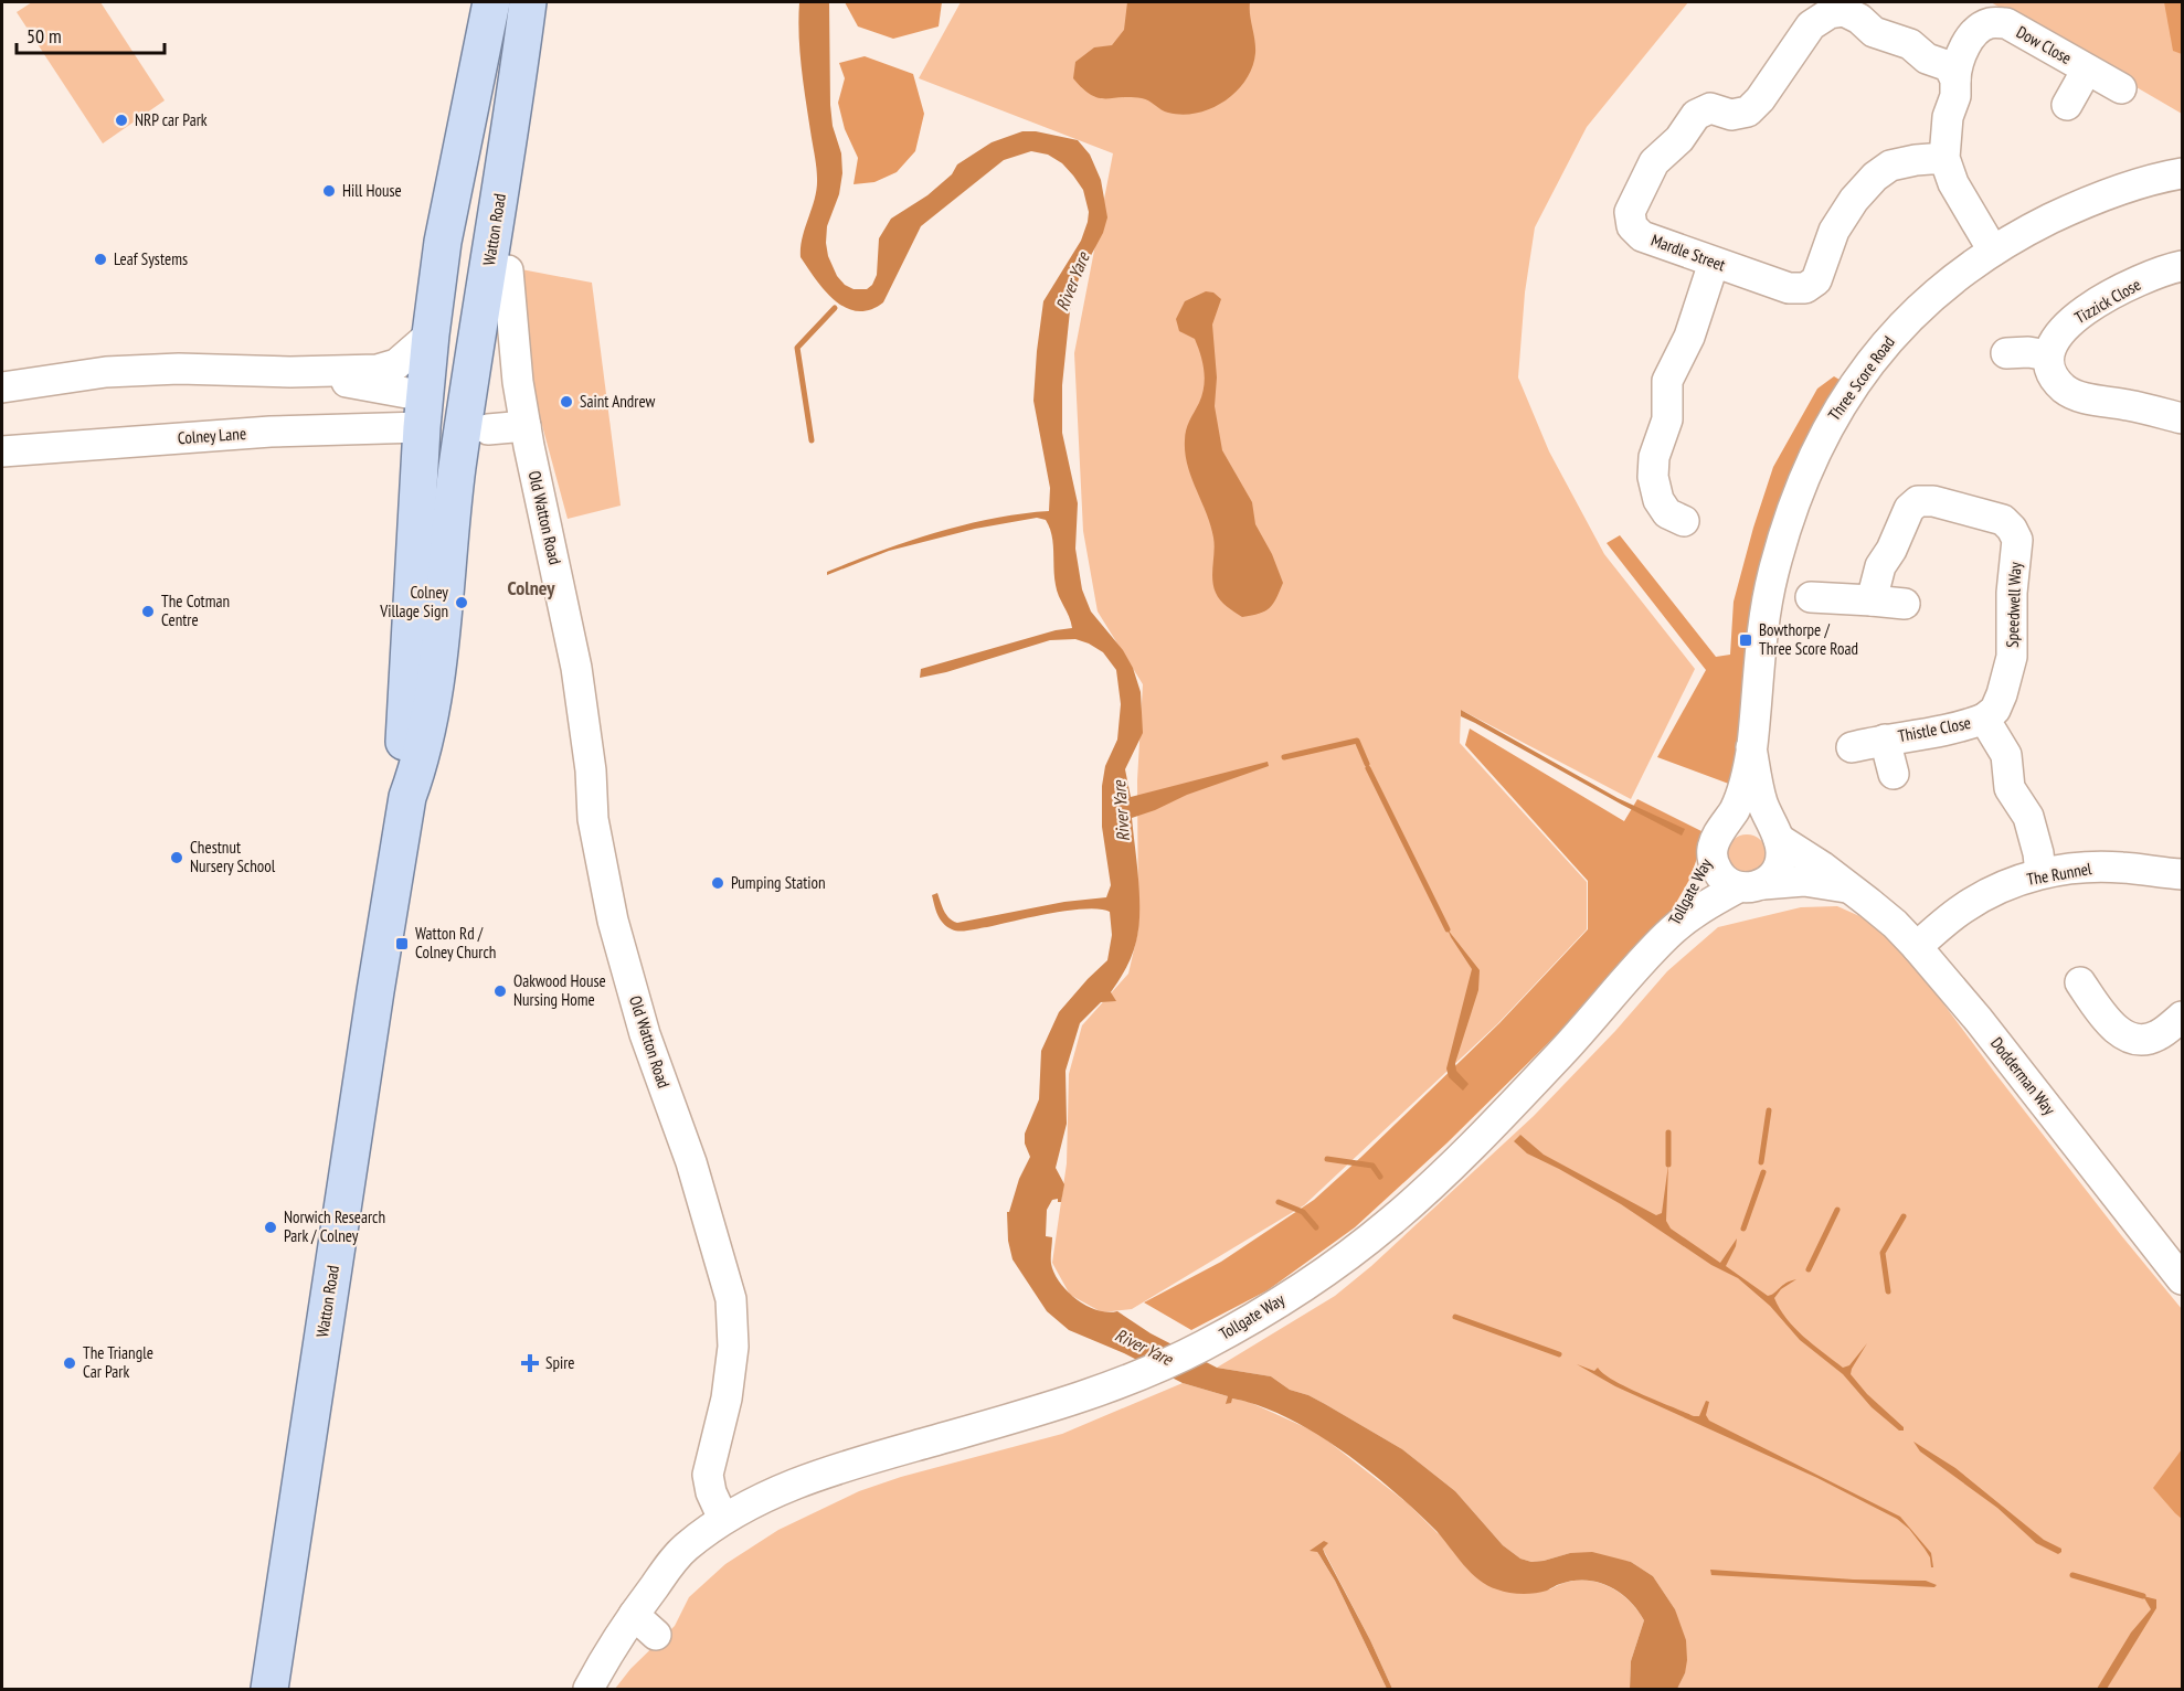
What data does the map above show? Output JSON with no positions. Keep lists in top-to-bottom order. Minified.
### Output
{"streets":{"main road":["Watton Road"],"street":["Dow Close","Mardle Street","Tizzick Close","Three Score Road","Colney Lane","Old Watton Road","Speedwell Way","Thistle Close","The Runnel","Tollgate Way","Dodderman Way"]},"crossings":[["Dow Close","Mardle Street"],["Watton Road","Colney Lane"],["Three Score Road","Tollgate Way"],["Three Score Road","Dodderman Way"],["Old Watton Road","Tollgate Way"],["Speedwell Way","Thistle Close"],["The Runnel","Dodderman Way"],["Tollgate Way","Dodderman Way"]],"districts":["Colney"],"water":["River Yare"],"places":{"other":["NRP car Park","Hill House","Leaf Systems","Saint Andrew","Colney Village Sign","The Cotman Centre","Chestnut Nursery School","Pumping Station","Oakwood House Nursing Home","Norwich Research Park / Colney","The Triangle Car Park"],"transit":["Bowthorpe / Three Score Road","Watton Rd / Colney Church"],"health":["Spire"]},"scale_bar":"50 m"}
